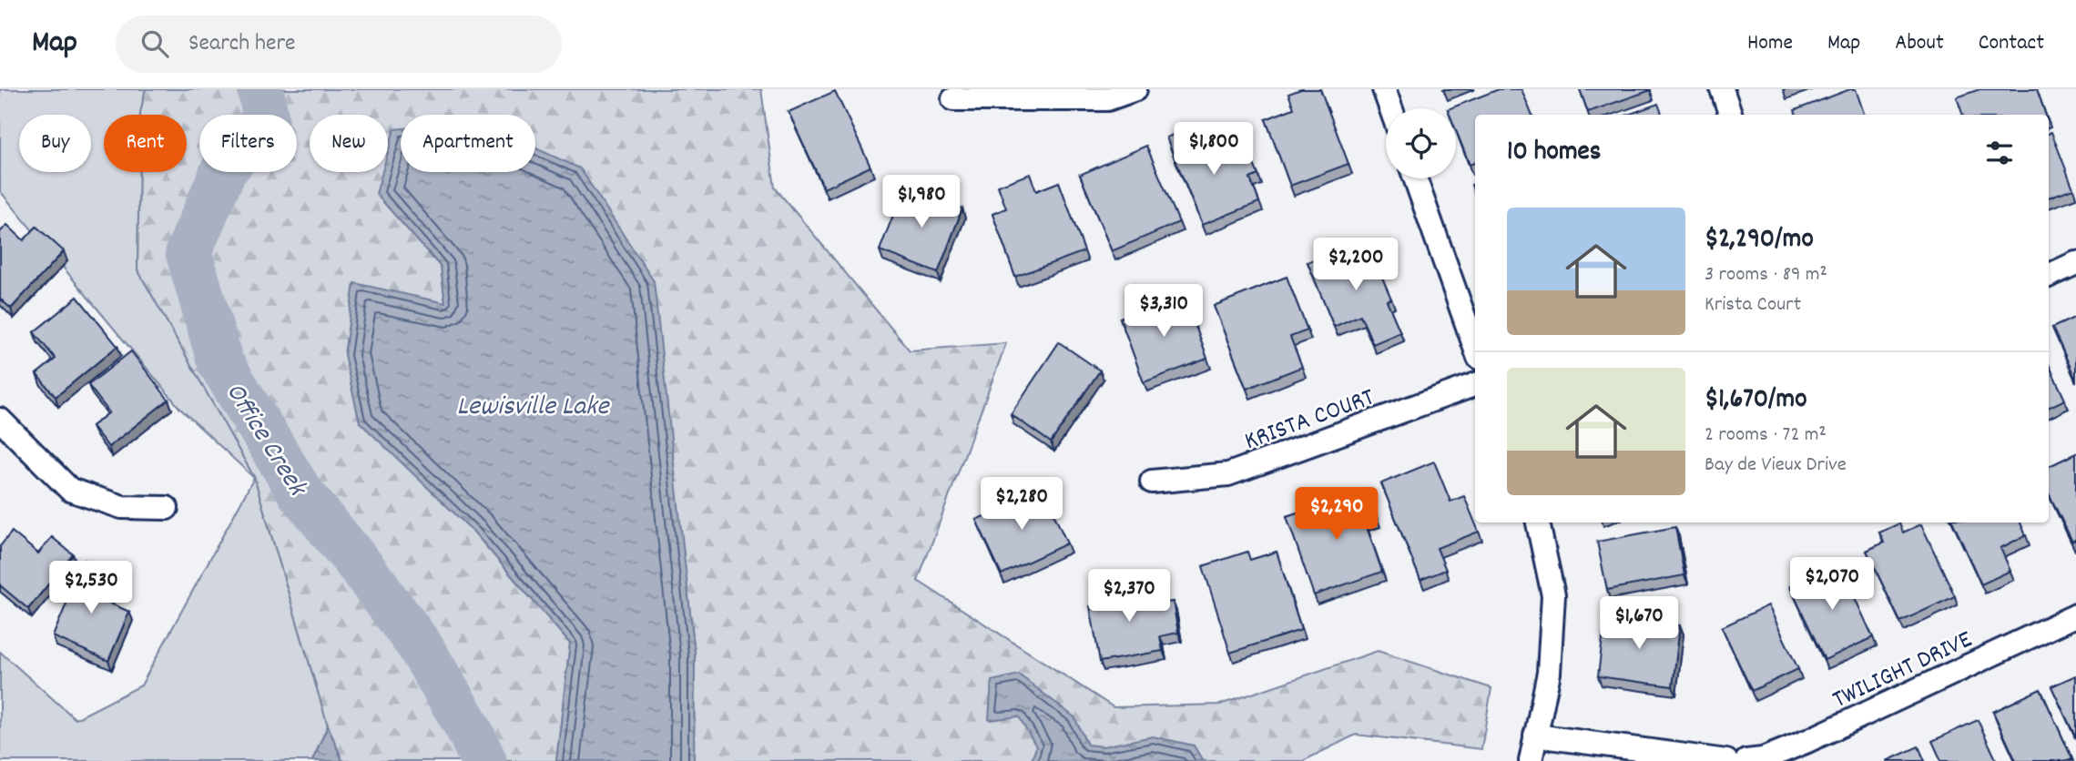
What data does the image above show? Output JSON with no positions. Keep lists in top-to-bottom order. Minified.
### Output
{"streets":{"street":["KRISTA COURT","TWILIGHT DRIVE"]},"water":["Lewisville Lake","Office Creek"],"page":{"header":"Map","search":"Search here","nav":["Home","Map","About","Contact"],"chip":["Buy","Rent","Filters","New","Apartment"],"heading":"10 homes","price":["$1,800","$1,980","$2,200","$3,310","$2,280","$2,290","$2,070","$2,530","$2,370","$1,670"],"list":[{"name":"$2,290/mo","note":"3 rooms · 89 m² · Krista Court"},{"name":"$1,670/mo","note":"2 rooms · 72 m² · Bay de Vieux Drive"}]}}
